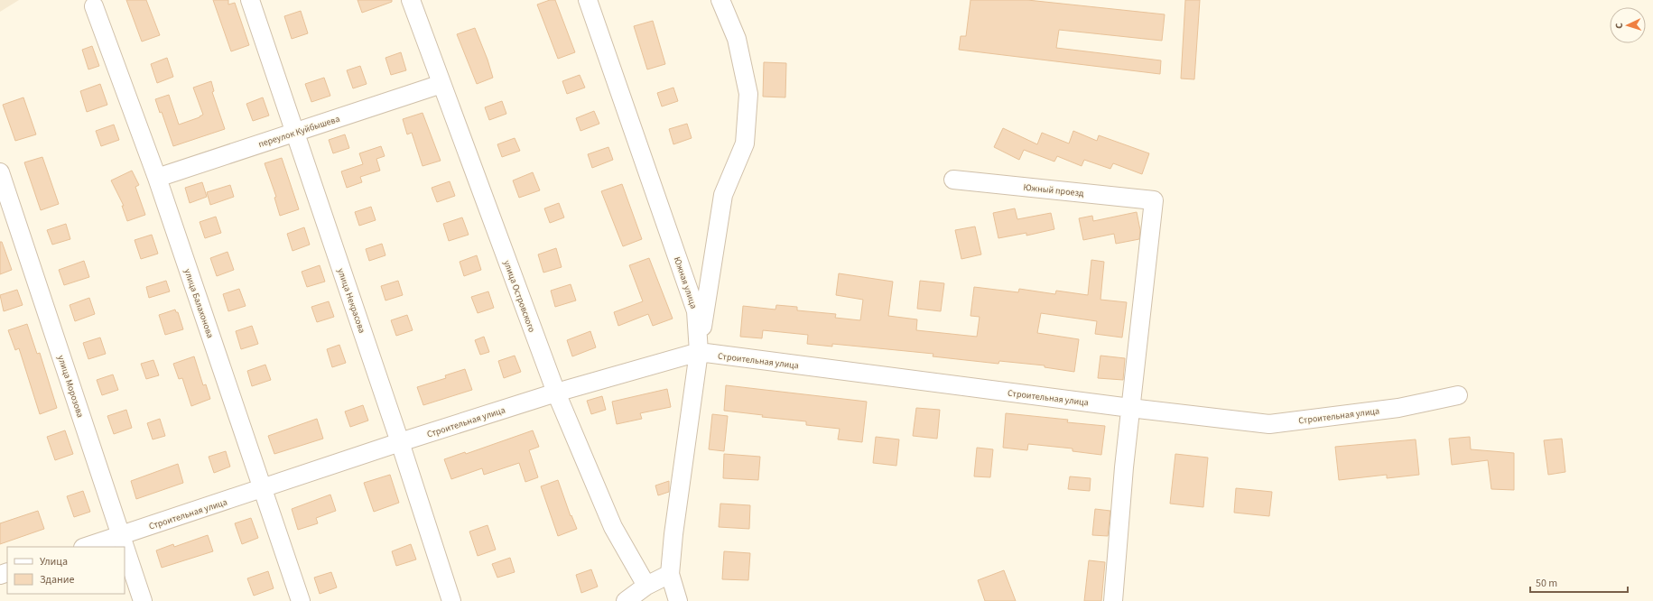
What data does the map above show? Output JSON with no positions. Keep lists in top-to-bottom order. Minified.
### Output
{"streets":{"street":["переулок Куйбышева","Южный проезд","Южная улица","улица Островского","улица Некрасова","улица Балахонова","Строительная улица","улица Морозова"]},"crossings":[["переулок Куйбышева","улица Островского"],["переулок Куйбышева","улица Некрасова"],["переулок Куйбышева","улица Балахонова"],["Южный проезд","Строительная улица"],["Южная улица","Строительная улица"],["улица Островского","Строительная улица"],["улица Некрасова","Строительная улица"],["улица Балахонова","Строительная улица"],["Строительная улица","улица Морозова"]],"legend":["Улица","Здание"],"scale_bar":"50 m","north":"left"}
